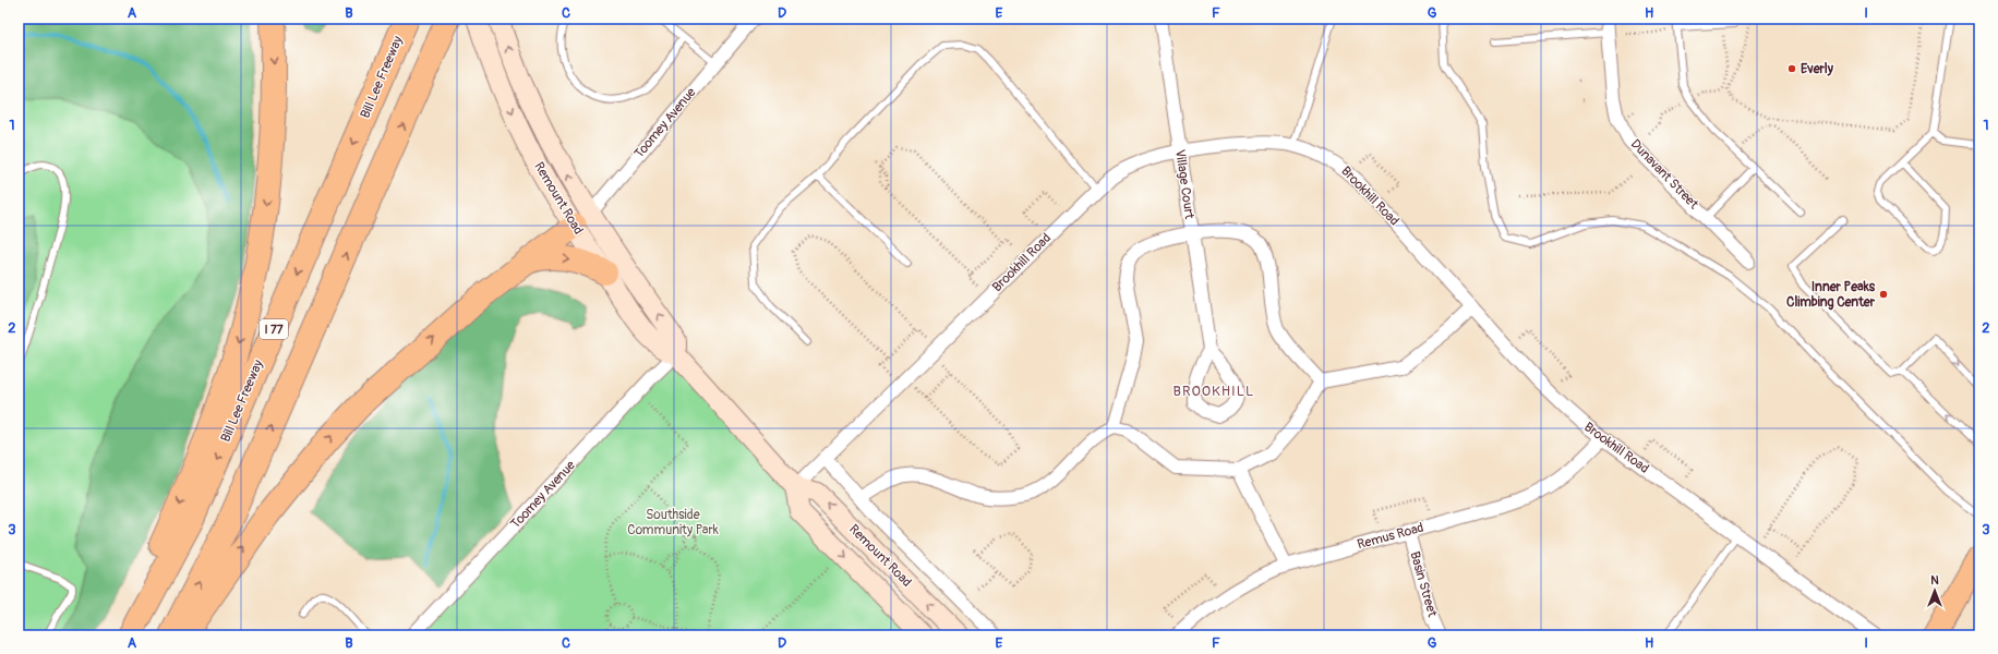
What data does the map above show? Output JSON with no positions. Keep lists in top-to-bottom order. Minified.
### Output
{"streets":{"highway":["Bill Lee Freeway","I 77"],"main road":["Remount Road"],"street":["Toomey Avenue","Dunavant Street","Village Court","Brookhill Road","Remus Road","Basin Street"]},"crossings":[["Toomey Avenue","Remount Road"],["Village Court","Brookhill Road"],["Brookhill Road","Remount Road"],["Brookhill Road","Remus Road"],["Remus Road","Basin Street"]],"districts":["BROOKHILL"],"parks":["Southside Community Park"],"places":["Everly","Inner Peaks Climbing Center"],"north":"top","grid":{"columns":["A","B","C","D","E","F","G","H","I"],"rows":["1","2","3"]}}
